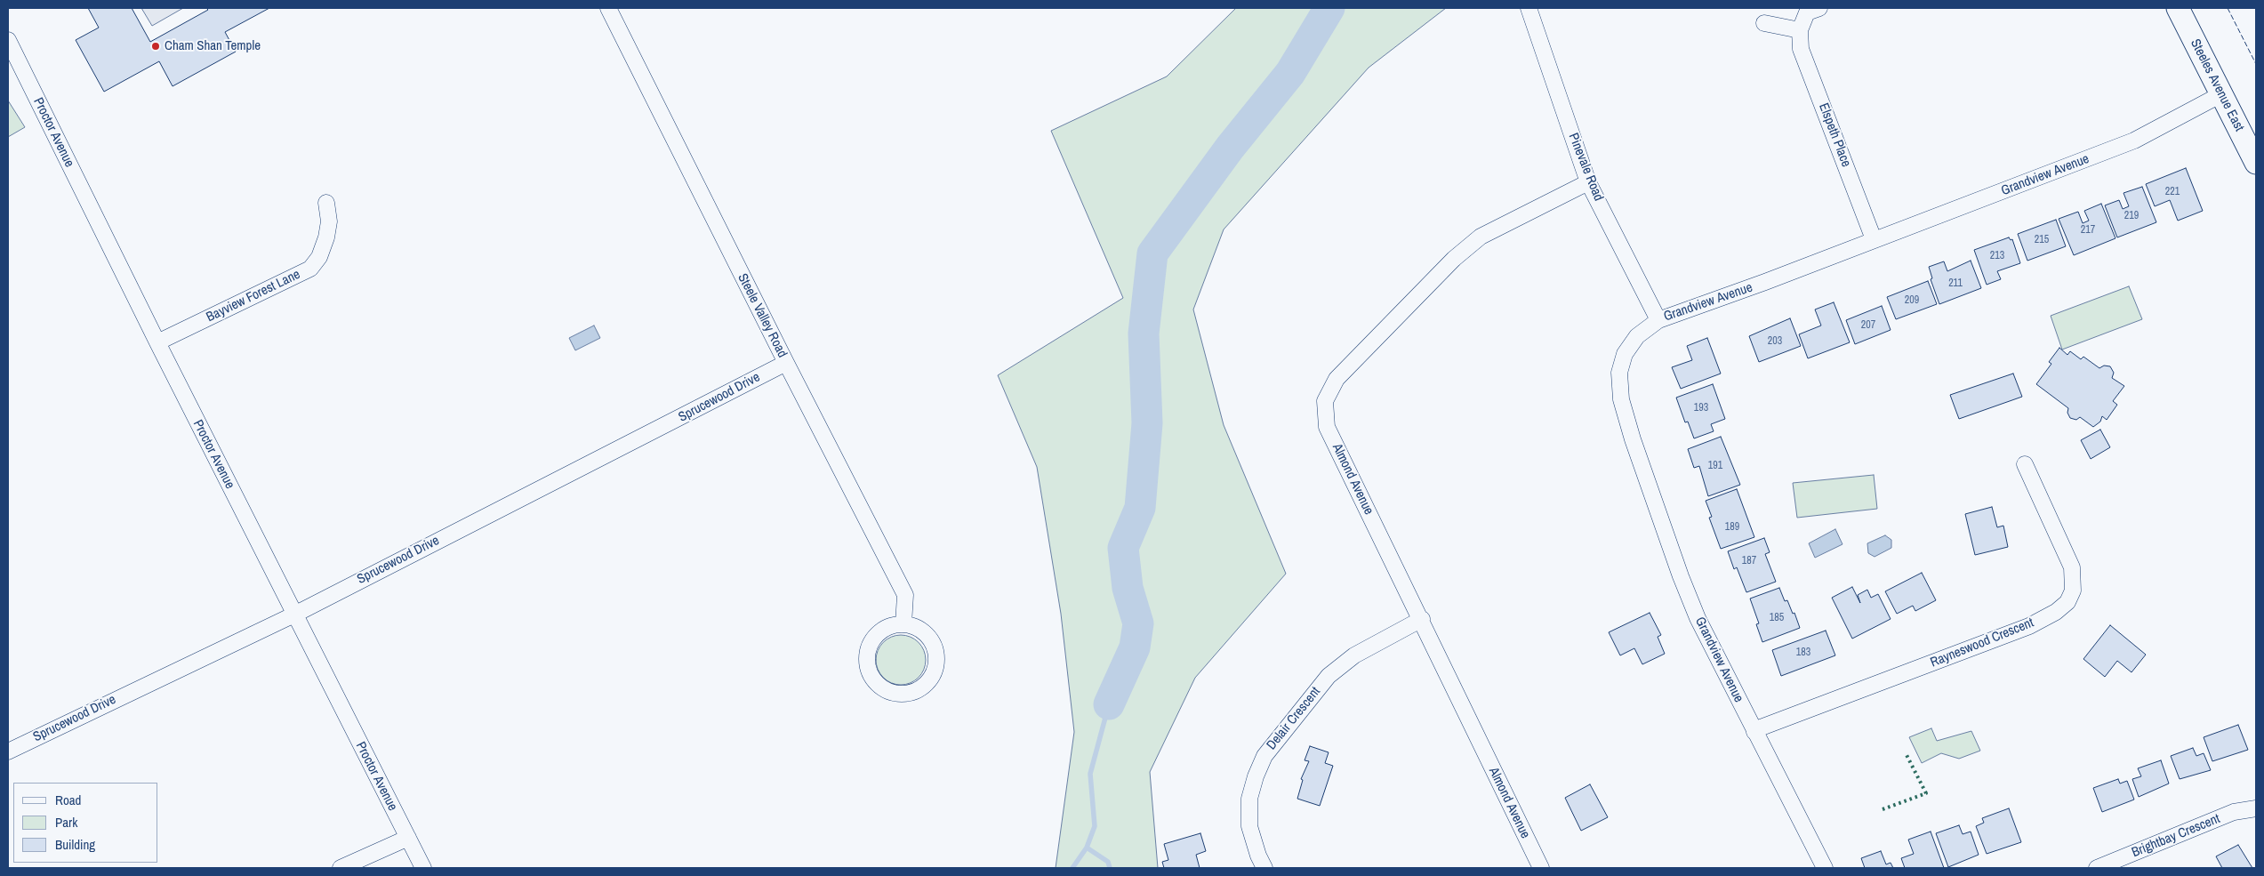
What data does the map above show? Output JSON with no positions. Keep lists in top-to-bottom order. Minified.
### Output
{"streets":{"main road":["Steeles Avenue East"],"street":["Proctor Avenue","Elspeth Place","Pinevale Road","Grandview Avenue","Bayview Forest Lane","Steele Valley Road","Sprucewood Drive","Almond Avenue","Rayneswood Crescent","Delair Crescent","Brightbay Crescent"]},"crossings":[["Steeles Avenue East","Grandview Avenue"],["Proctor Avenue","Bayview Forest Lane"],["Proctor Avenue","Sprucewood Drive"],["Elspeth Place","Grandview Avenue"],["Pinevale Road","Grandview Avenue"],["Pinevale Road","Almond Avenue"],["Grandview Avenue","Rayneswood Crescent"],["Steele Valley Road","Sprucewood Drive"],["Almond Avenue","Delair Crescent"]],"places":["Cham Shan Temple"],"house_numbers":["221","219","217","215","213","211","209","207","203","193","191","189","187","185","183"],"legend":["Road","Park","Building"]}
